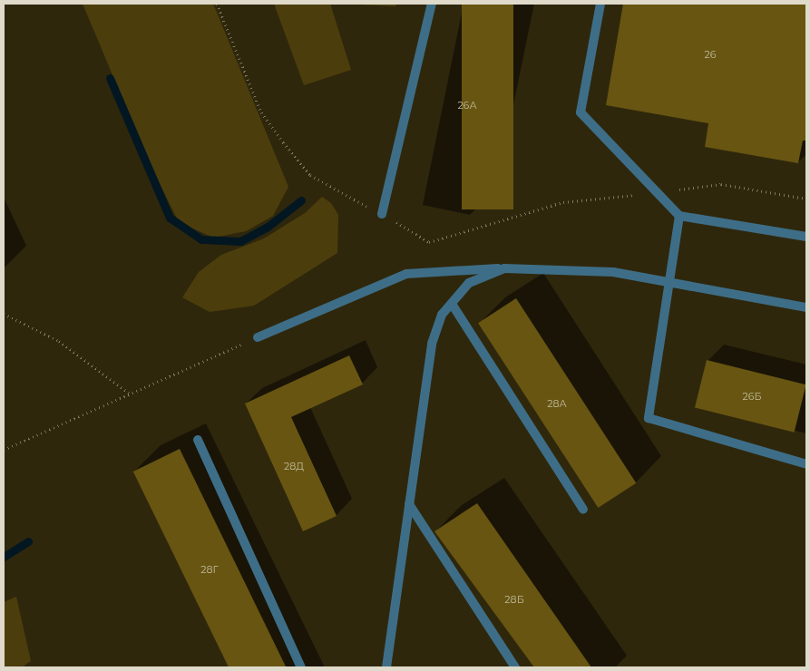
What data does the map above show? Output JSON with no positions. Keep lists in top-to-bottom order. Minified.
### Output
{"house_numbers":["26","26А","26Б","28А","28Д","28Г","28Б"]}
